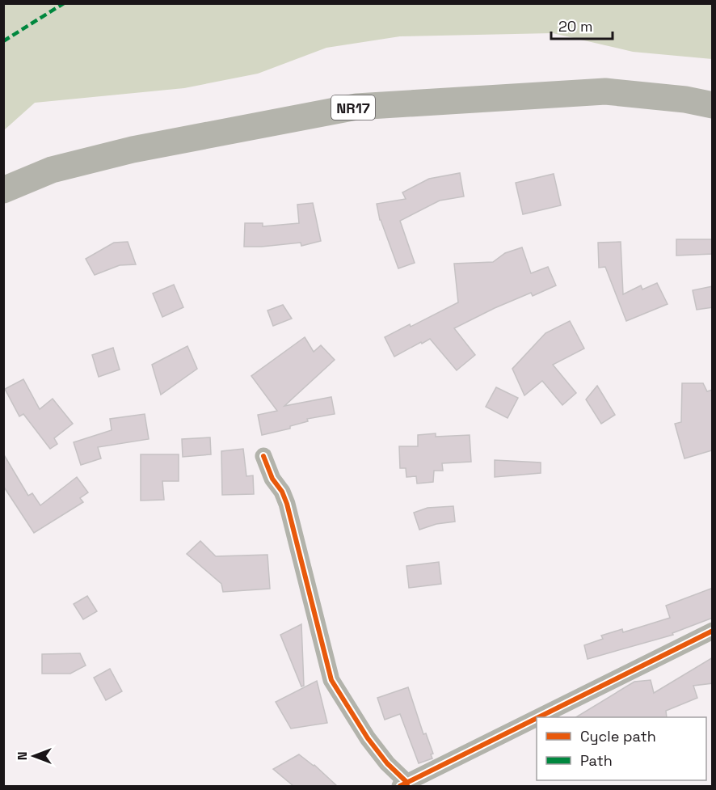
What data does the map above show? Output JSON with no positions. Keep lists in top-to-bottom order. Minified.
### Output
{"streets":{"main road":["NR17"]},"legend":["Cycle path","Path"],"scale_bar":"20 m","north":"left"}
